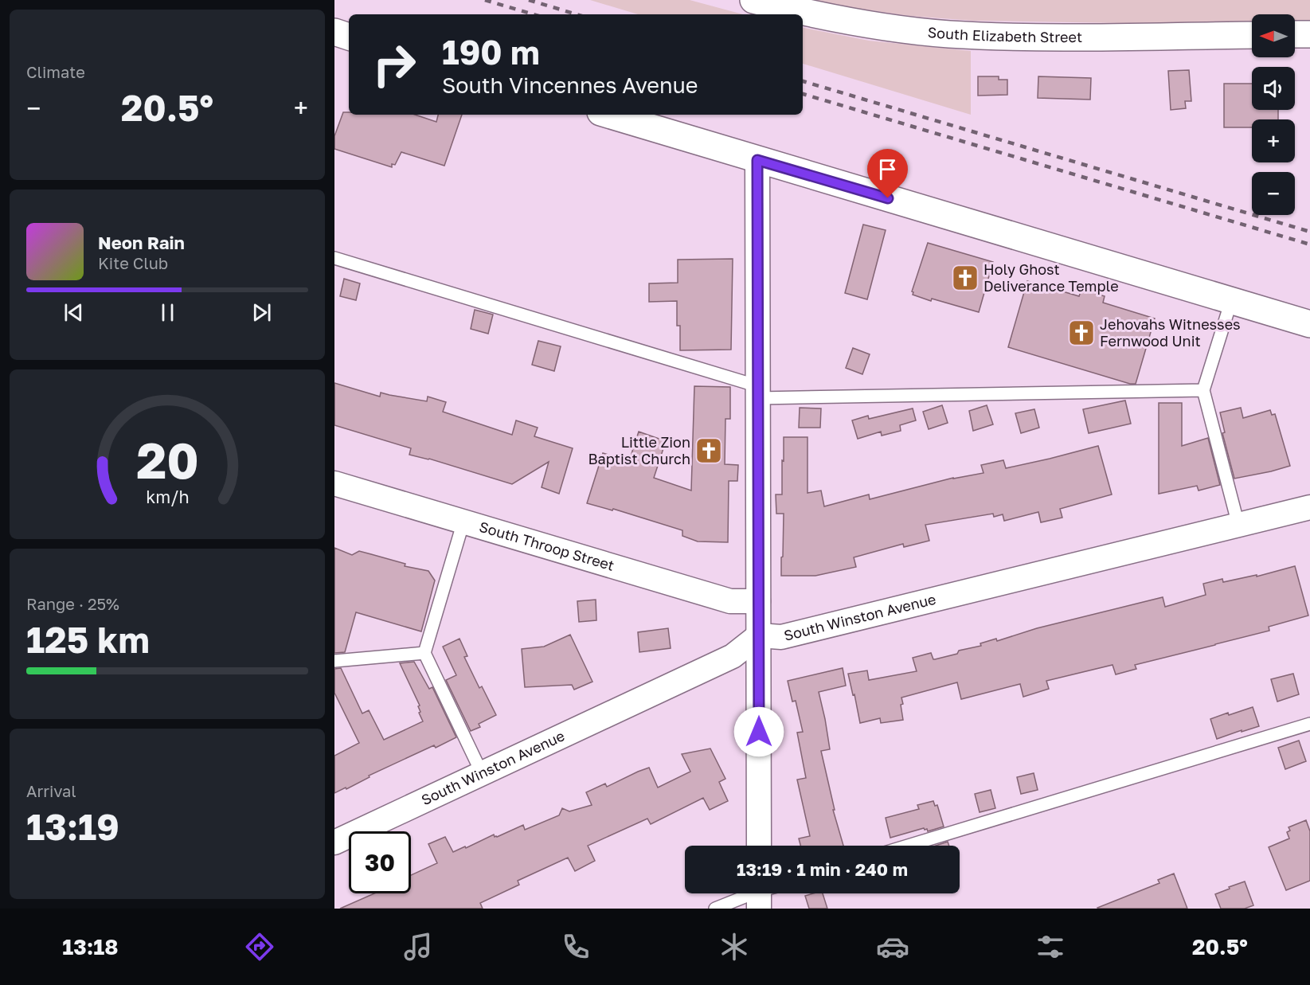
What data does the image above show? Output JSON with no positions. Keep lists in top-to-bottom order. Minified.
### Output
{"streets":{"main road":["South Elizabeth Street"],"street":["South Throop Street","South Winston Avenue"]},"places":{"church":["Holy Ghost Deliverance Temple","Jehovahs Witnesses Fernwood Unit","Little Zion Baptist Church"]},"north":"left","page":{"tile":["Climate",["Range · 25%","125 km"],["Arrival","13:19"]],"map_buttons":["+","−"],"turn":["190 m","South Vincennes Avenue"],"heat":["−","20.5°","+"],"song":["Neon Rain","Kite Club"],"limit":"30","trip":"13:19 · 1 min · 240 m","tabs":["13:18","20.5°"],"gauge":["20","km/h"]}}
